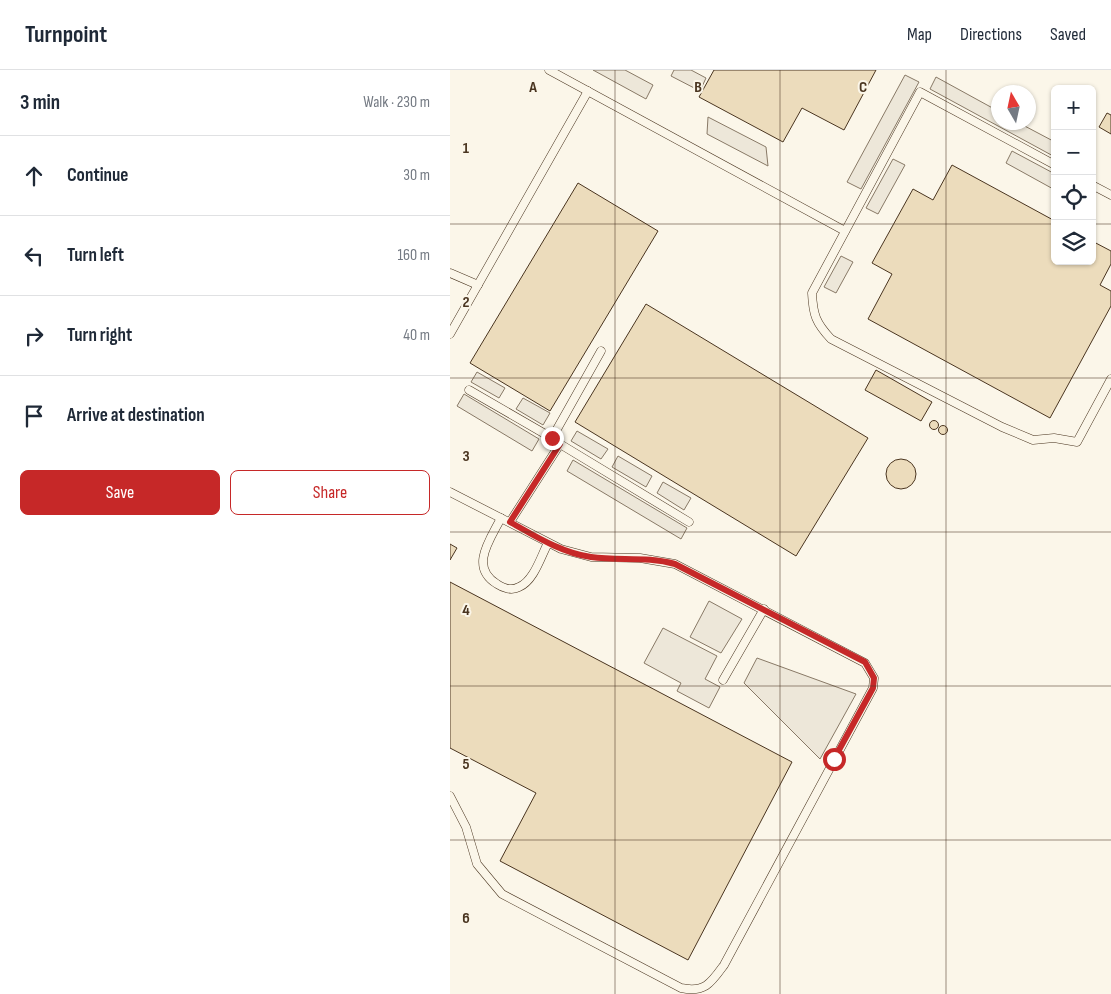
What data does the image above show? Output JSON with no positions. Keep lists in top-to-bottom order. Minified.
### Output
{"north":"top","page":{"header":"Turnpoint","nav":["Map","Directions","Saved"],"heading":["3 min","Walk · 230 m"],"map_buttons":["+","−"],"list":[["Continue","30 m"],["Turn left","160 m"],["Turn right","40 m"],"Arrive at destination"],"buttons":["Save","Share"]},"grid":{"columns":["A","B","C"],"rows":["1","2","3","4","5","6"]}}
